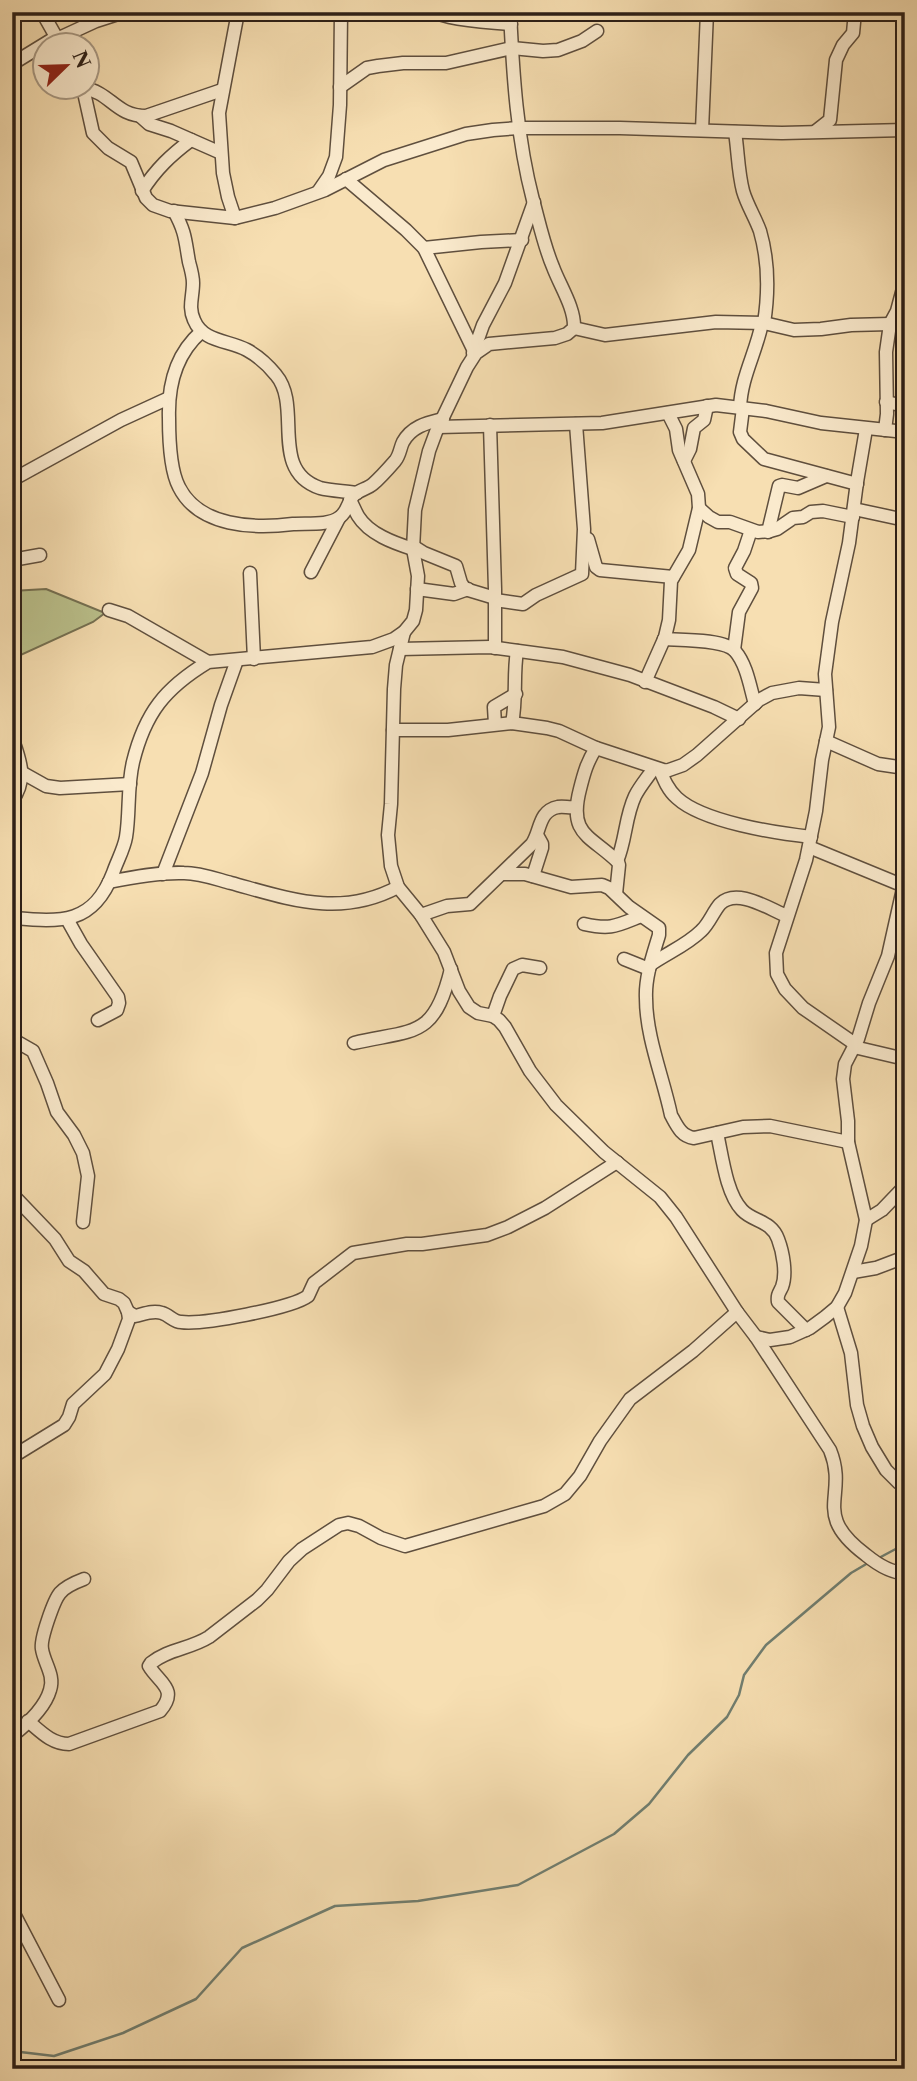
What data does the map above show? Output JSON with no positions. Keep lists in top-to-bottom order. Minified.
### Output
{"north":"top right"}
